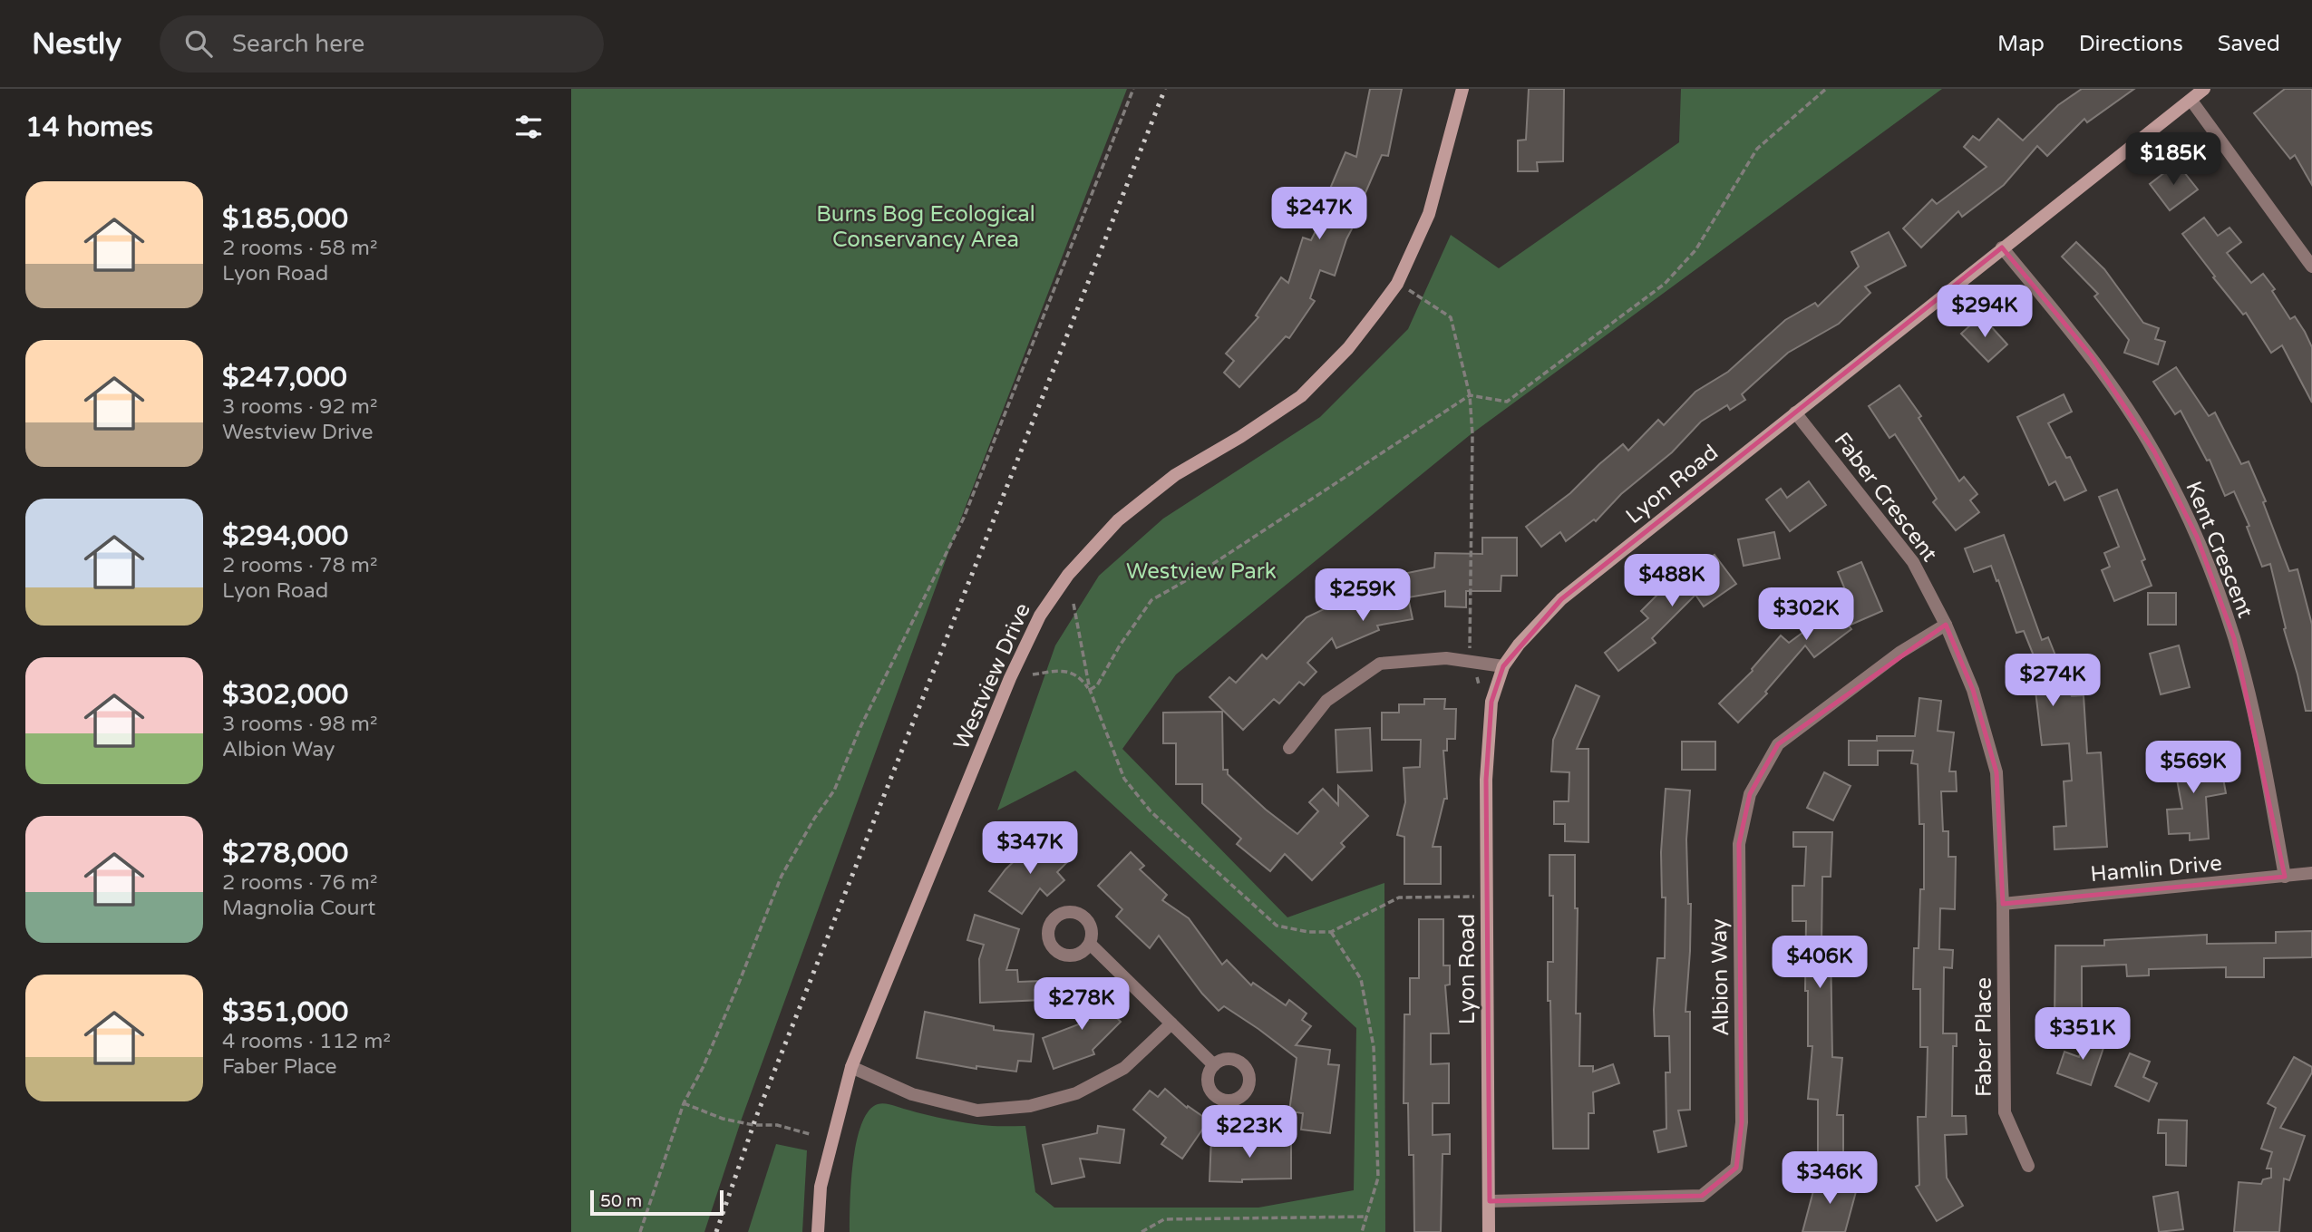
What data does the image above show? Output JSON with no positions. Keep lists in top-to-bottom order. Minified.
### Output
{"streets":{"street":["Lyon Road","Faber Crescent","Kent Crescent","Westview Drive","Hamlin Drive","Albion Way","Faber Place"]},"crossings":[["Lyon Road","Faber Crescent"],["Lyon Road","Kent Crescent"],["Lyon Road","Albion Way"],["Faber Crescent","Hamlin Drive"],["Faber Crescent","Albion Way"],["Faber Crescent","Faber Place"],["Kent Crescent","Hamlin Drive"],["Hamlin Drive","Faber Place"]],"parks":["Burns Bog Ecological Conservancy Area","Westview Park"],"scale_bar":"50 m","page":{"header":"Nestly","search":"Search here","nav":["Map","Directions","Saved"],"heading":"14 homes","price":["$185K","$247K","$294K","$488K","$259K","$302K","$274K","$569K","$347K","$406K","$278K","$351K","$223K","$346K"],"list":[{"name":"$185,000","note":"2 rooms · 58 m² · Lyon Road"},{"name":"$247,000","note":"3 rooms · 92 m² · Westview Drive"},{"name":"$294,000","note":"2 rooms · 78 m² · Lyon Road"},{"name":"$302,000","note":"3 rooms · 98 m² · Albion Way"},{"name":"$278,000","note":"2 rooms · 76 m² · Magnolia Court"},{"name":"$351,000","note":"4 rooms · 112 m² · Faber Place"}],"scale":"50 m"}}
